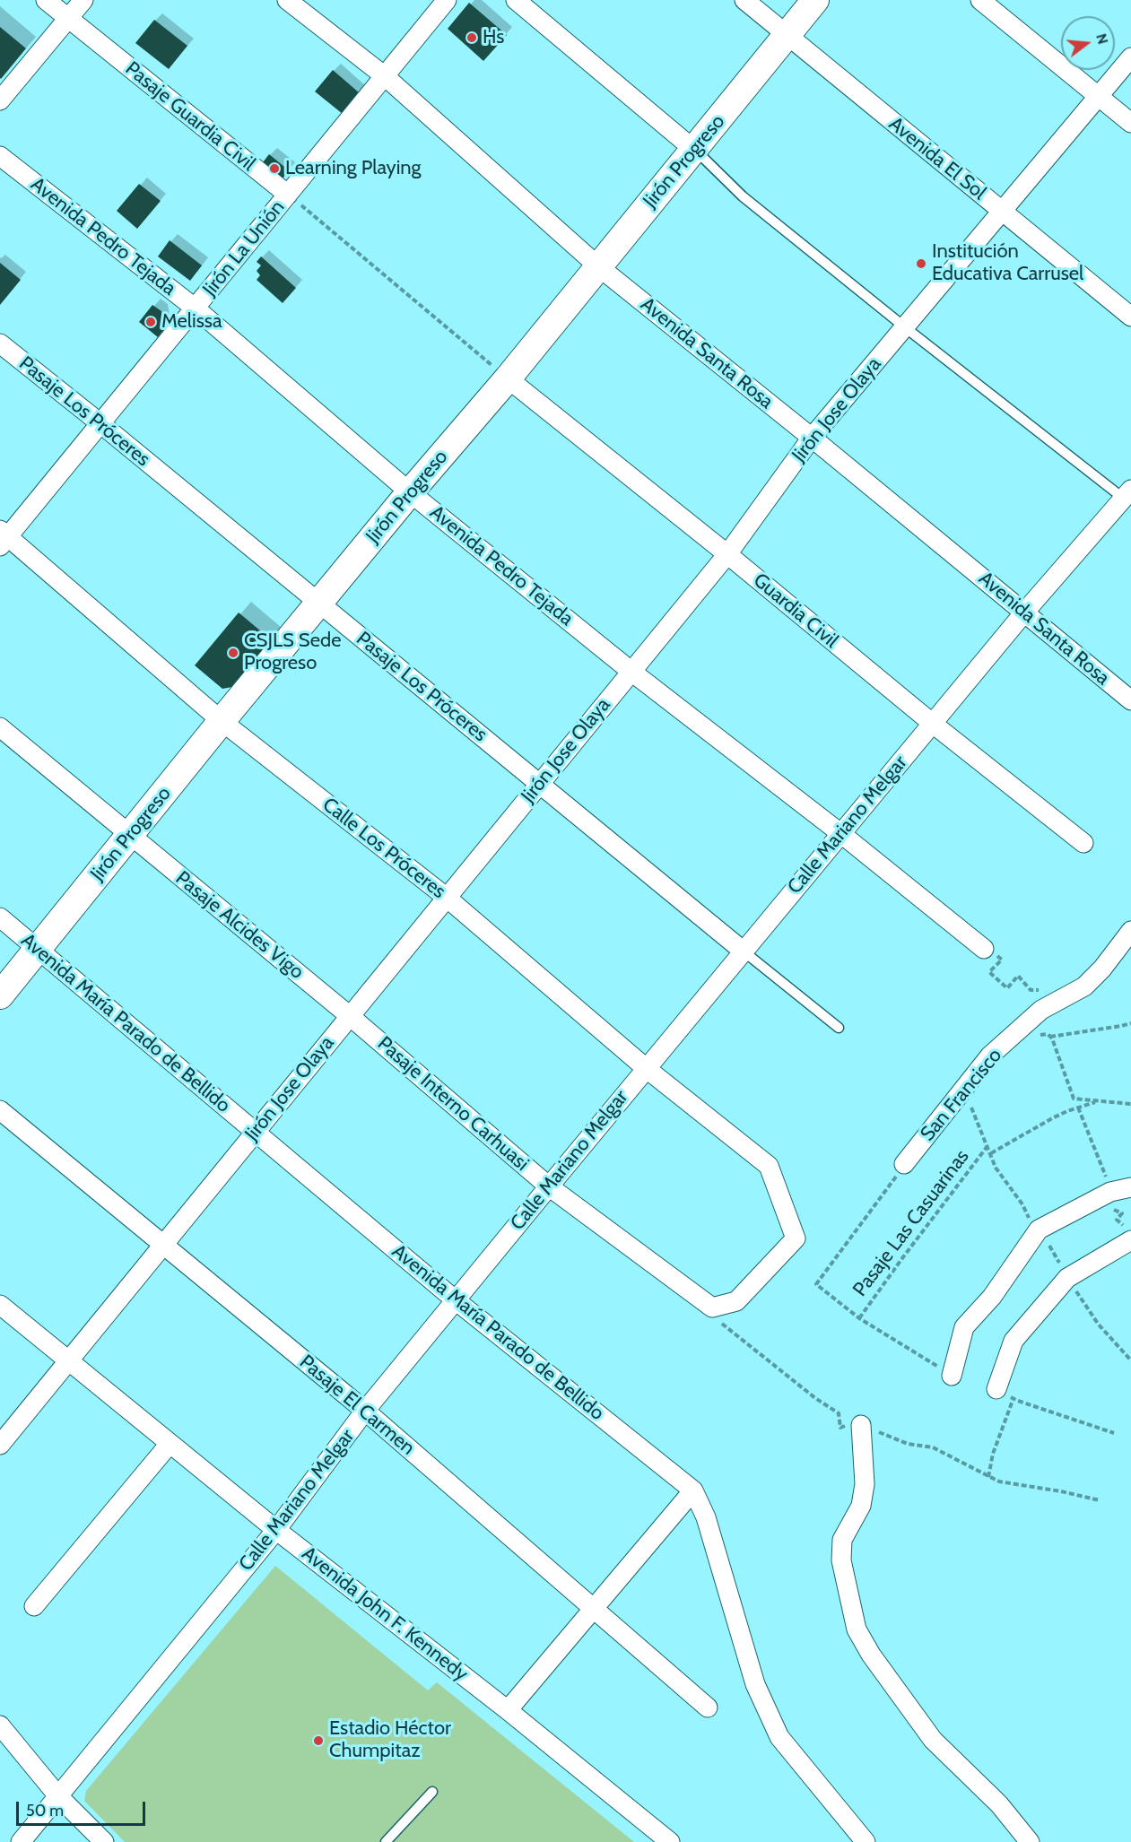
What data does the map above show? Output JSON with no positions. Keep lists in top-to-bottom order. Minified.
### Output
{"streets":{"street":["Pasaje Guardia Civil","Avenida El Sol","Jirón Progreso","Avenida Pedro Tejada","Jirón La Unión","Avenida Santa Rosa","Jirón Jose Olaya","Pasaje Los Próceres","Guardia Civil","Calle Mariano Melgar","Calle Los Próceres","Pasaje Alcides Vigo","Avenida María Parado de Bellido","San Francisco","Pasaje Interno Carhuasi","Pasaje El Carmen","Avenida John F. Kennedy"],"path":["Pasaje Las Casuarinas"]},"crossings":[["Pasaje Guardia Civil","Jirón La Unión"],["Avenida El Sol","Jirón Progreso"],["Avenida El Sol","Jirón Jose Olaya"],["Jirón Progreso","Avenida Pedro Tejada"],["Jirón Progreso","Avenida Santa Rosa"],["Jirón Progreso","Pasaje Los Próceres"],["Jirón Progreso","Guardia Civil"],["Jirón Progreso","Calle Los Próceres"],["Jirón Progreso","Pasaje Alcides Vigo"],["Jirón Progreso","Avenida María Parado de Bellido"],["Avenida Pedro Tejada","Jirón La Unión"],["Avenida Pedro Tejada","Jirón Jose Olaya"],["Avenida Pedro Tejada","Calle Mariano Melgar"],["Jirón La Unión","Avenida Santa Rosa"],["Jirón La Unión","Pasaje Los Próceres"],["Jirón La Unión","Calle Los Próceres"],["Avenida Santa Rosa","Jirón Jose Olaya"],["Avenida Santa Rosa","Calle Mariano Melgar"],["Jirón Jose Olaya","Pasaje Los Próceres"],["Jirón Jose Olaya","Guardia Civil"],["Jirón Jose Olaya","Calle Los Próceres"],["Jirón Jose Olaya","Pasaje Alcides Vigo"],["Jirón Jose Olaya","Avenida María Parado de Bellido"],["Jirón Jose Olaya","Pasaje Interno Carhuasi"],["Jirón Jose Olaya","Pasaje El Carmen"],["Jirón Jose Olaya","Avenida John F. Kennedy"],["Pasaje Los Próceres","Calle Mariano Melgar"],["Guardia Civil","Calle Mariano Melgar"],["Calle Mariano Melgar","Calle Los Próceres"],["Calle Mariano Melgar","Avenida María Parado de Bellido"],["Calle Mariano Melgar","Pasaje Interno Carhuasi"],["Calle Mariano Melgar","Pasaje El Carmen"],["Calle Mariano Melgar","Avenida John F. Kennedy"],["Calle Los Próceres","Pasaje Interno Carhuasi"],["Pasaje Alcides Vigo","Pasaje Interno Carhuasi"]],"places":["Hs","Learning Playing","Institución Educativa Carrusel","Melissa","CSJLS Sede Progreso","Estadio Héctor Chumpitaz"],"scale_bar":"50 m","north":"right"}
